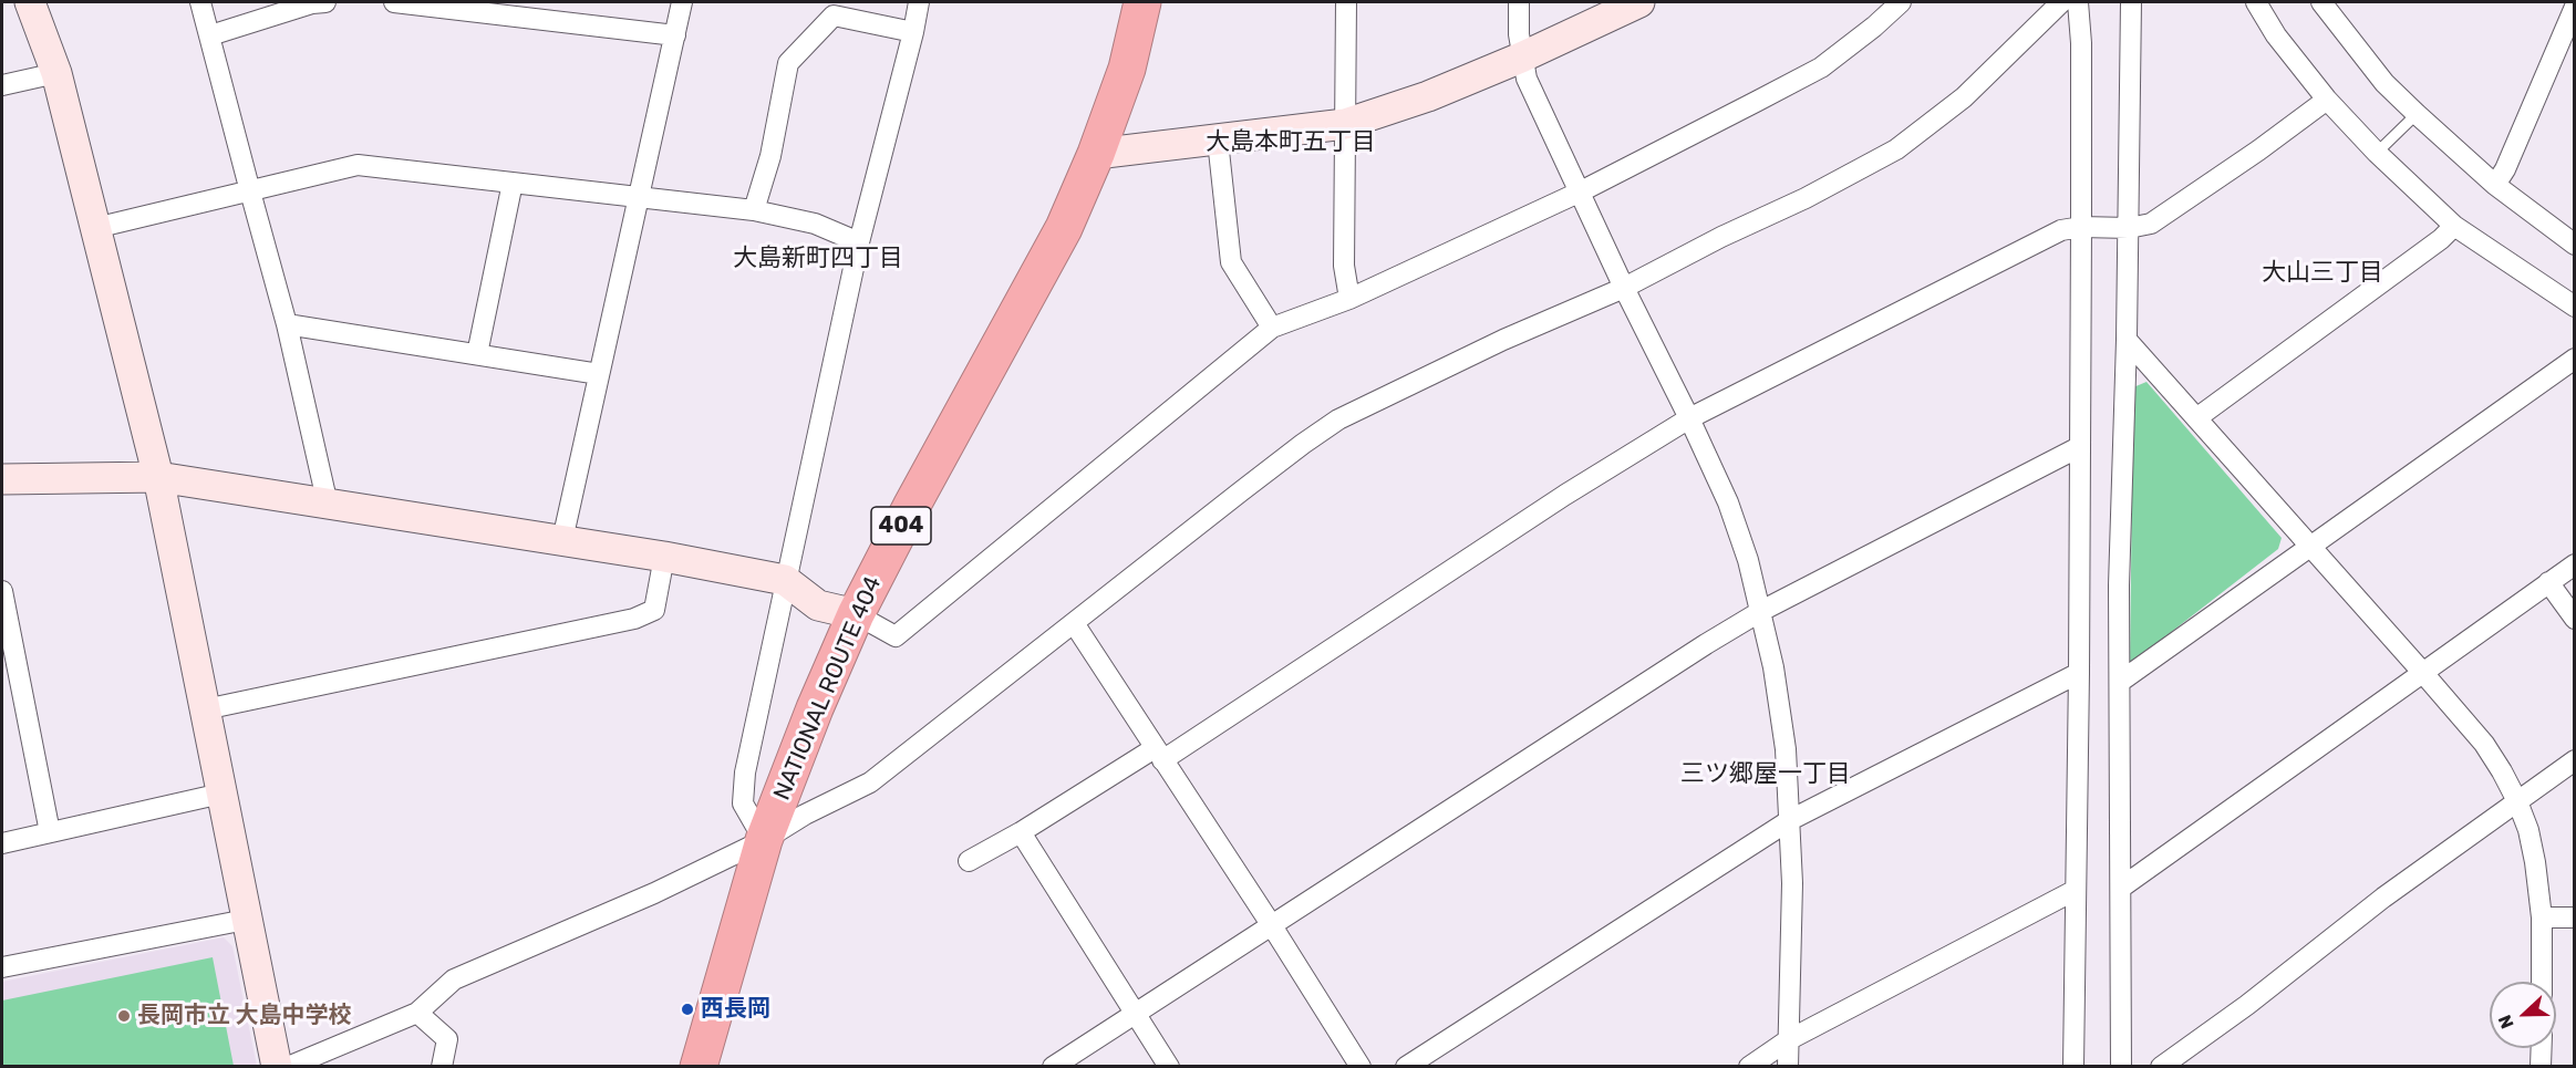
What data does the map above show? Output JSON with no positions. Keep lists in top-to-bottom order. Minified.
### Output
{"streets":{"highway":["404","NATIONAL ROUTE 404"]},"districts":["大島本町五丁目","大島新町四丁目","大山三丁目","三ツ郷屋一丁目"],"places":["西長岡","長岡市立 大島中学校"],"north":"left"}
